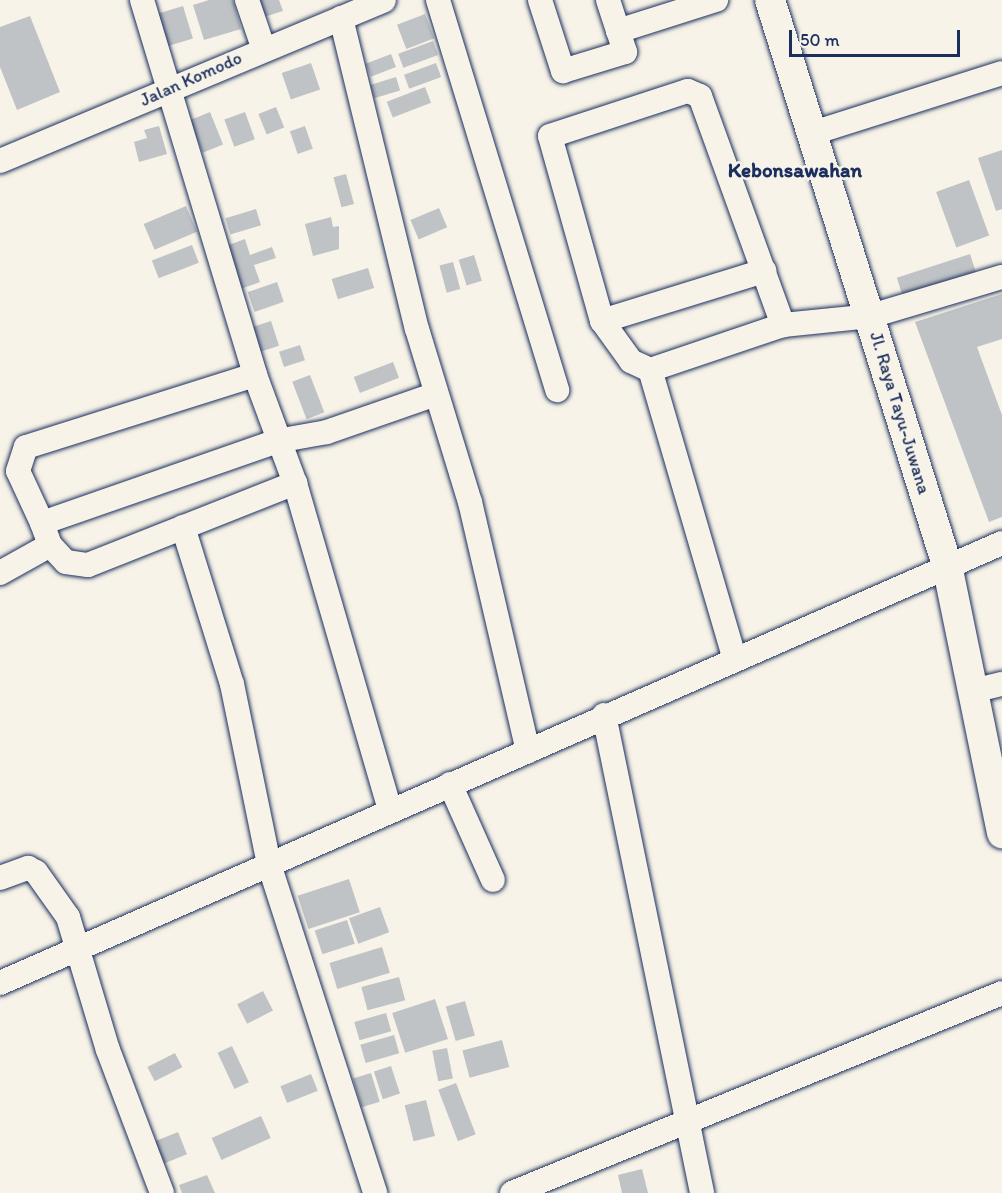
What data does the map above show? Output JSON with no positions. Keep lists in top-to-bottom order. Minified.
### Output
{"streets":{"main road":["Jl. Raya Tayu-Juwana"],"street":["Jalan Komodo"]},"districts":["Kebonsawahan"],"scale_bar":"50 m"}
